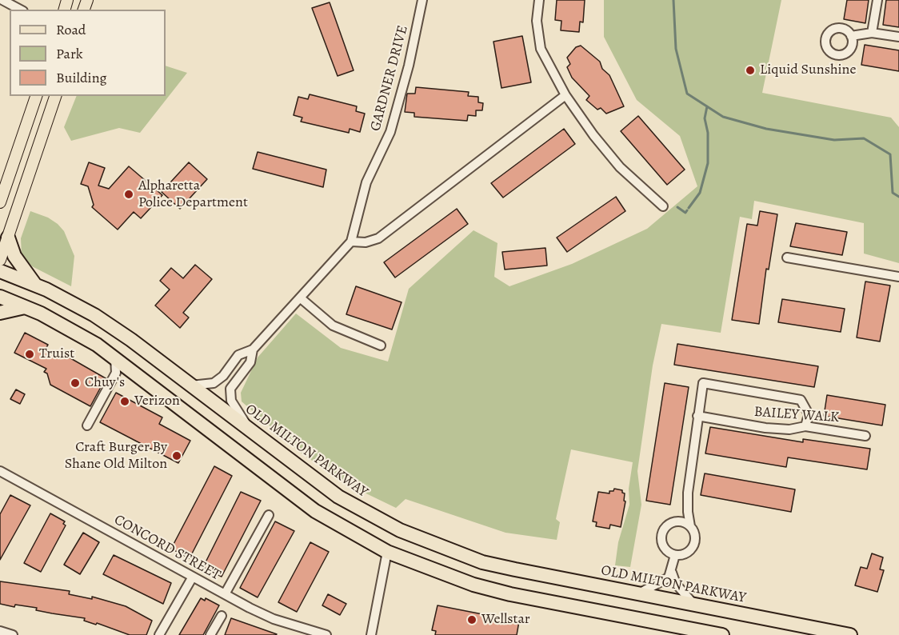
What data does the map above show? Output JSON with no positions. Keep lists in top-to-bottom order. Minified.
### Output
{"streets":{"highway":["OLD MILTON PARKWAY"],"street":["GARDNER DRIVE","BAILEY WALK","CONCORD STREET"]},"crossings":[["GARDNER DRIVE","OLD MILTON PARKWAY"]],"places":["Liquid Sunshine","Alpharetta Police Department","Truist","Chuy's","Verizon","Craft Burger By Shane Old Milton","Wellstar"],"legend":["Road","Park","Building"]}
